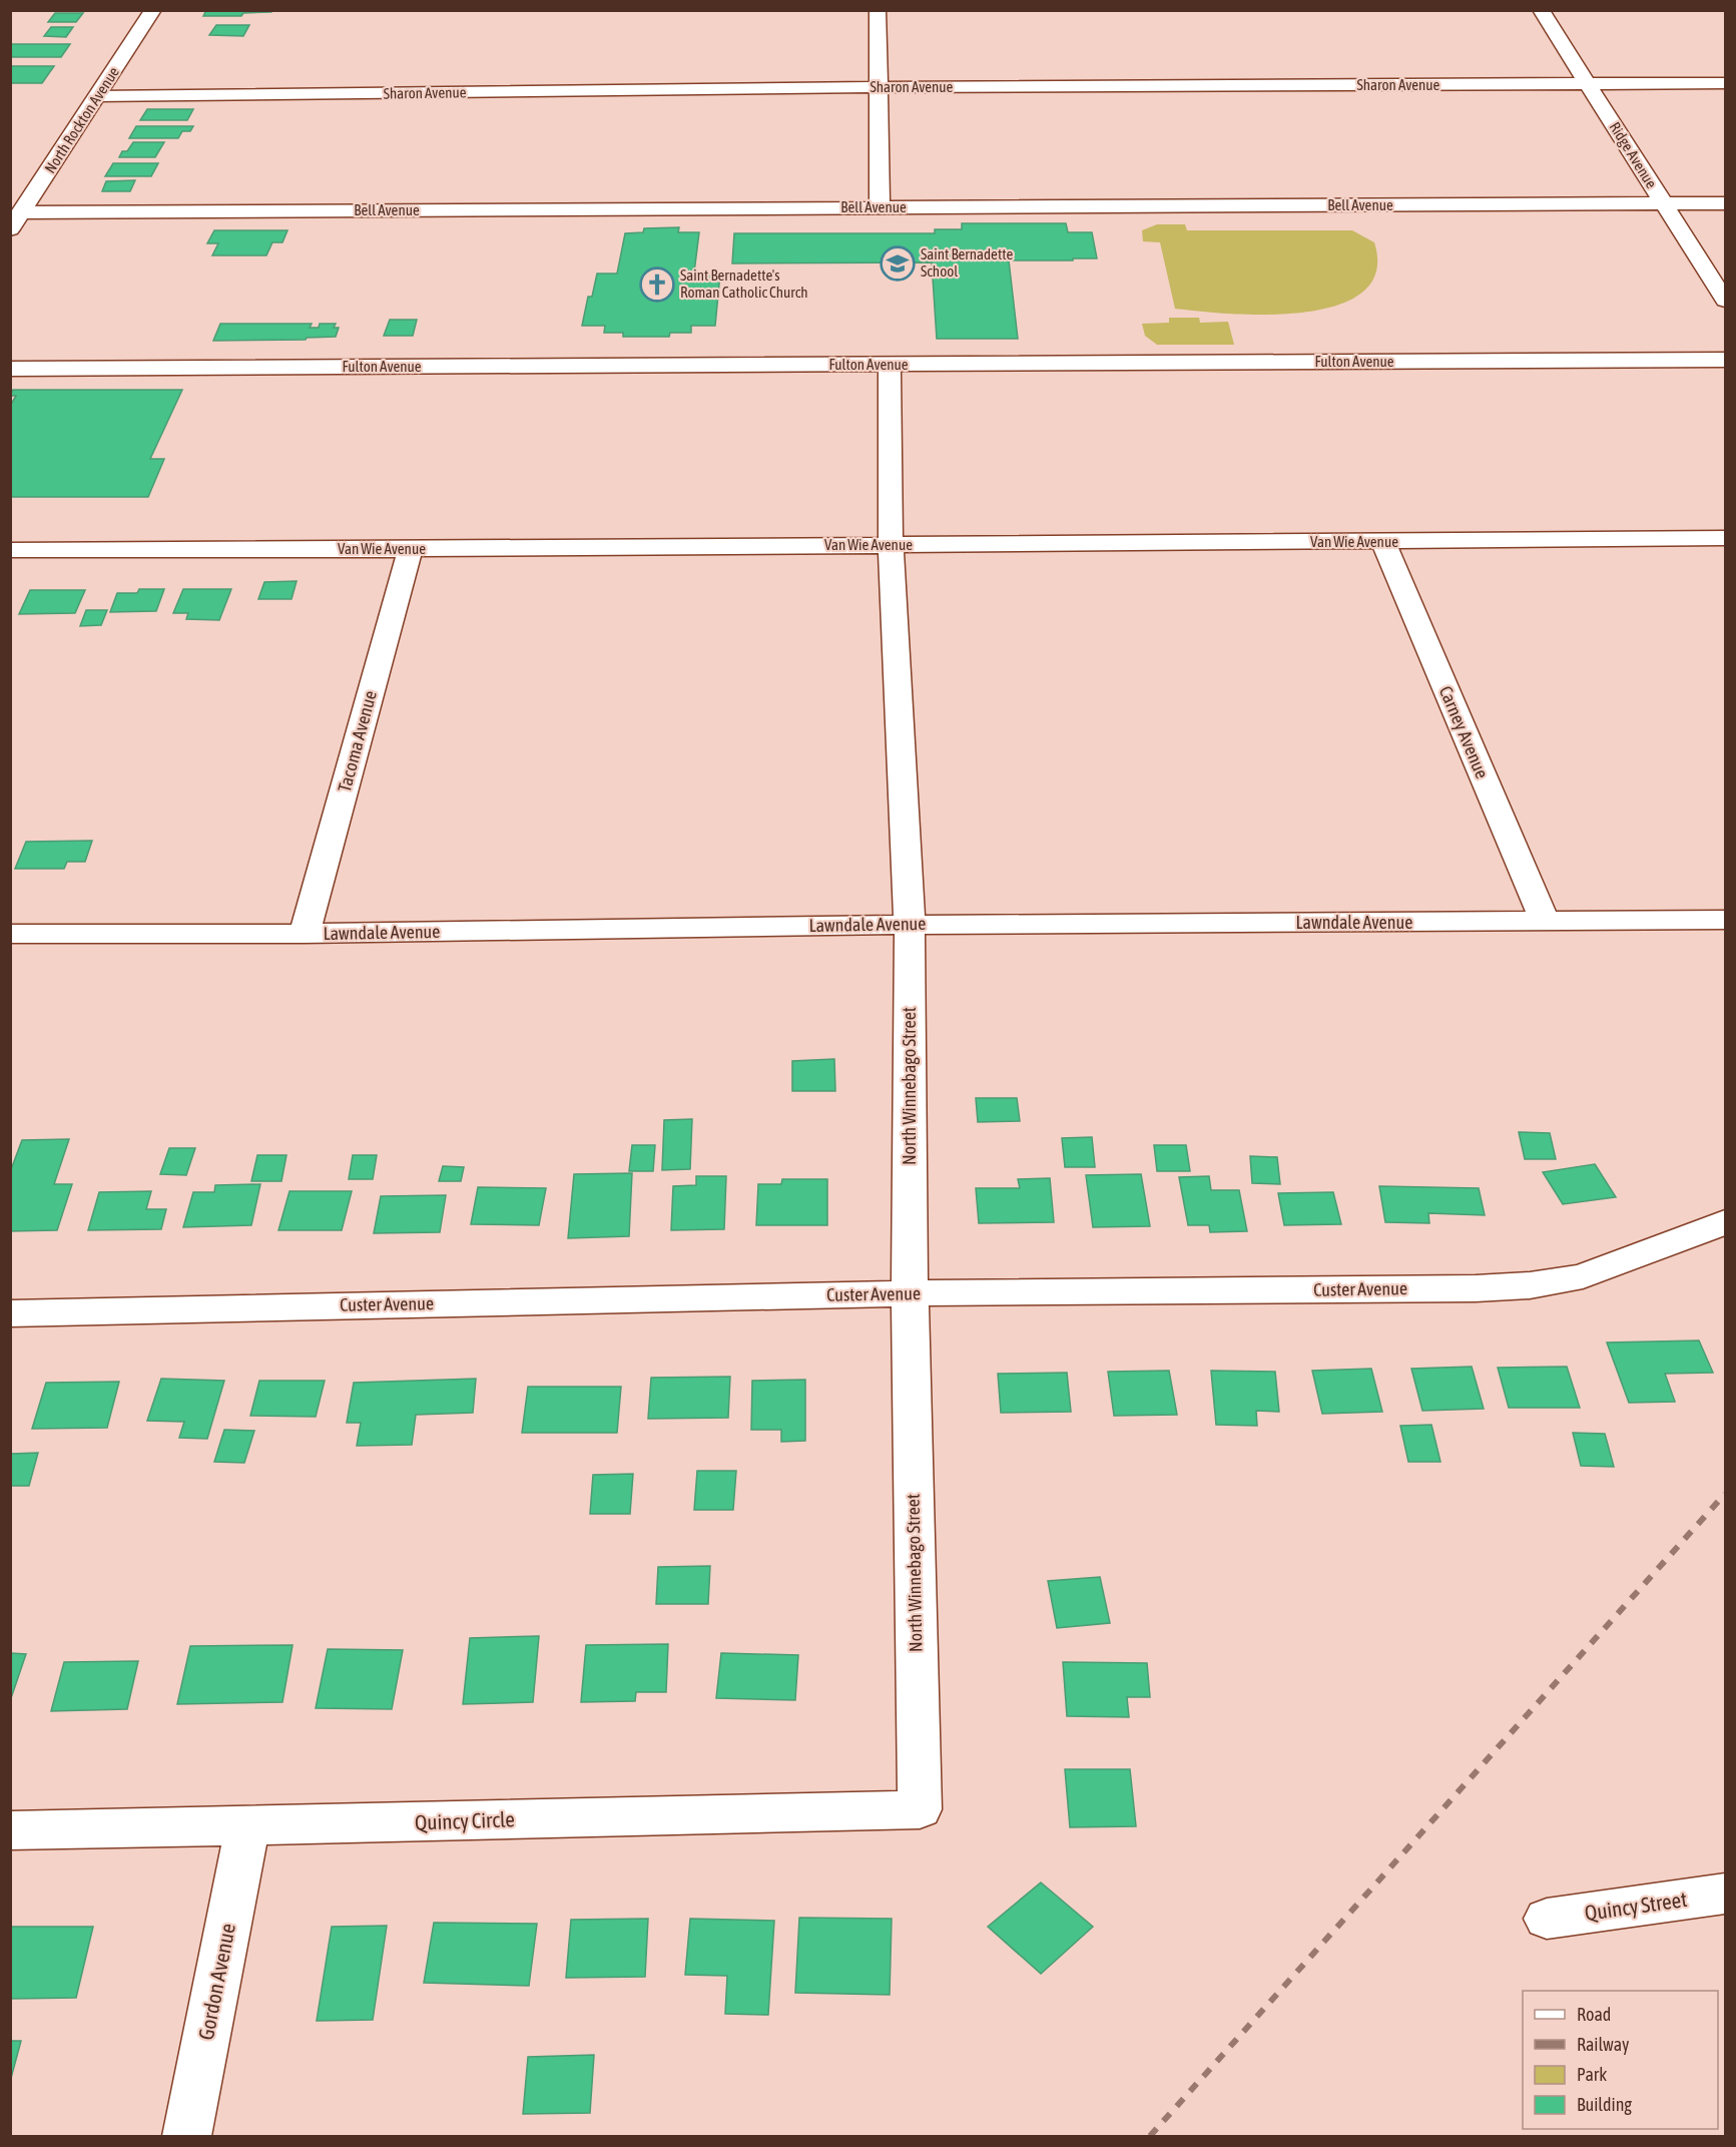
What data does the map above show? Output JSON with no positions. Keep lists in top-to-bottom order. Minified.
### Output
{"streets":{"street":["Sharon Avenue","North Rockton Avenue","Ridge Avenue","Bell Avenue","Fulton Avenue","Van Wie Avenue","Carney Avenue","Tacoma Avenue","Lawndale Avenue","North Winnebago Street","Custer Avenue","Quincy Circle","Quincy Street","Gordon Avenue"]},"crossings":[["Sharon Avenue","North Rockton Avenue"],["Sharon Avenue","Ridge Avenue"],["North Rockton Avenue","Bell Avenue"],["Ridge Avenue","Bell Avenue"],["Fulton Avenue","North Winnebago Street"],["Van Wie Avenue","Carney Avenue"],["Van Wie Avenue","Tacoma Avenue"],["Van Wie Avenue","North Winnebago Street"],["Carney Avenue","Lawndale Avenue"],["Tacoma Avenue","Lawndale Avenue"],["Lawndale Avenue","North Winnebago Street"],["North Winnebago Street","Custer Avenue"],["North Winnebago Street","Quincy Circle"],["Quincy Circle","Gordon Avenue"]],"places":{"school or university":["Saint Bernadette School"],"church":["Saint Bernadette's Roman Catholic Church"]},"legend":["Road","Railway","Park","Building"]}
